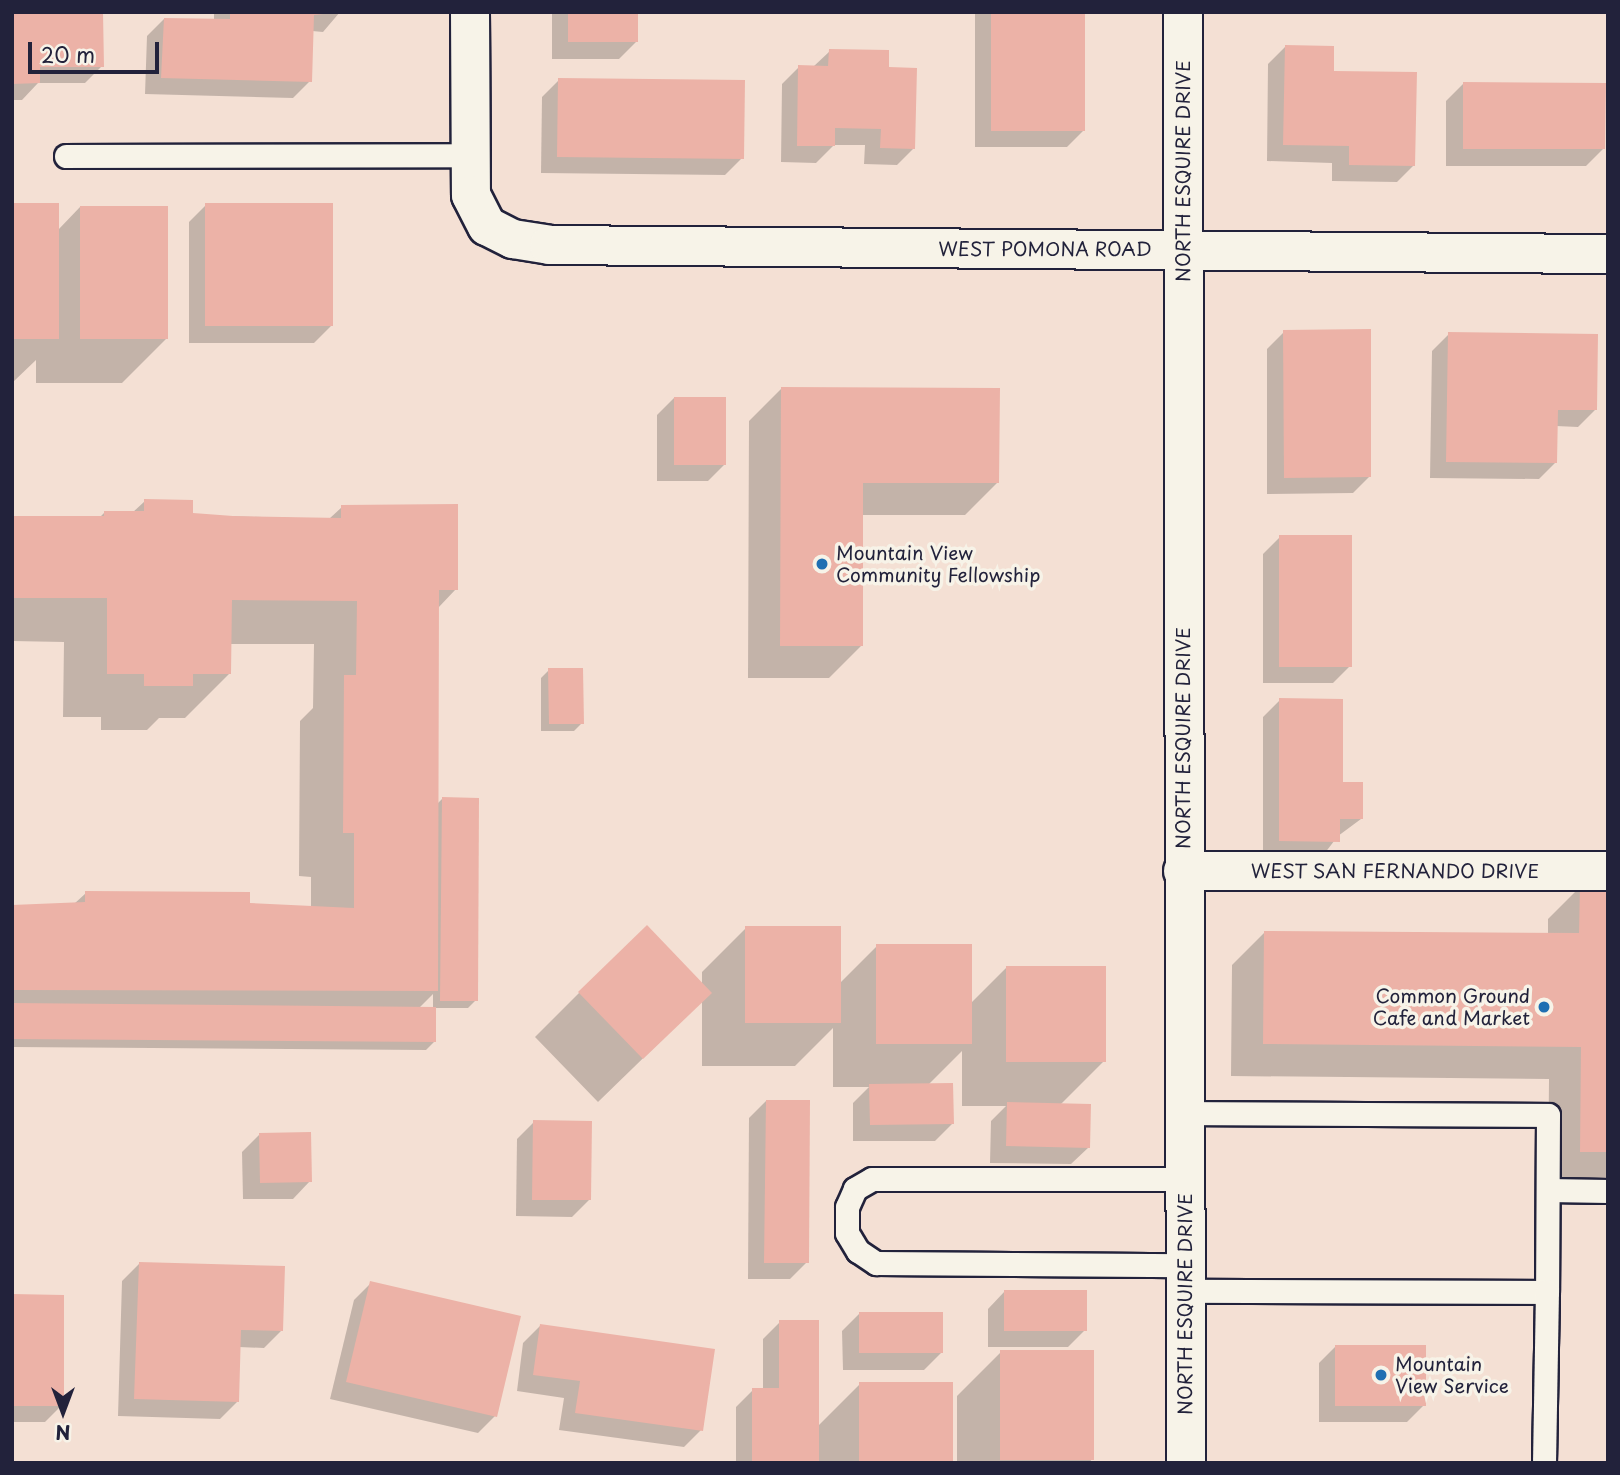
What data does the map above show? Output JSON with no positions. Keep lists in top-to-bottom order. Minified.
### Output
{"streets":{"street":["NORTH ESQUIRE DRIVE","WEST POMONA ROAD","WEST SAN FERNANDO DRIVE"]},"crossings":[["NORTH ESQUIRE DRIVE","WEST POMONA ROAD"],["NORTH ESQUIRE DRIVE","WEST SAN FERNANDO DRIVE"]],"places":["Mountain View Community Fellowship","Common Ground Cafe and Market","Mountain View Service"],"scale_bar":"20 m","north":"bottom"}
